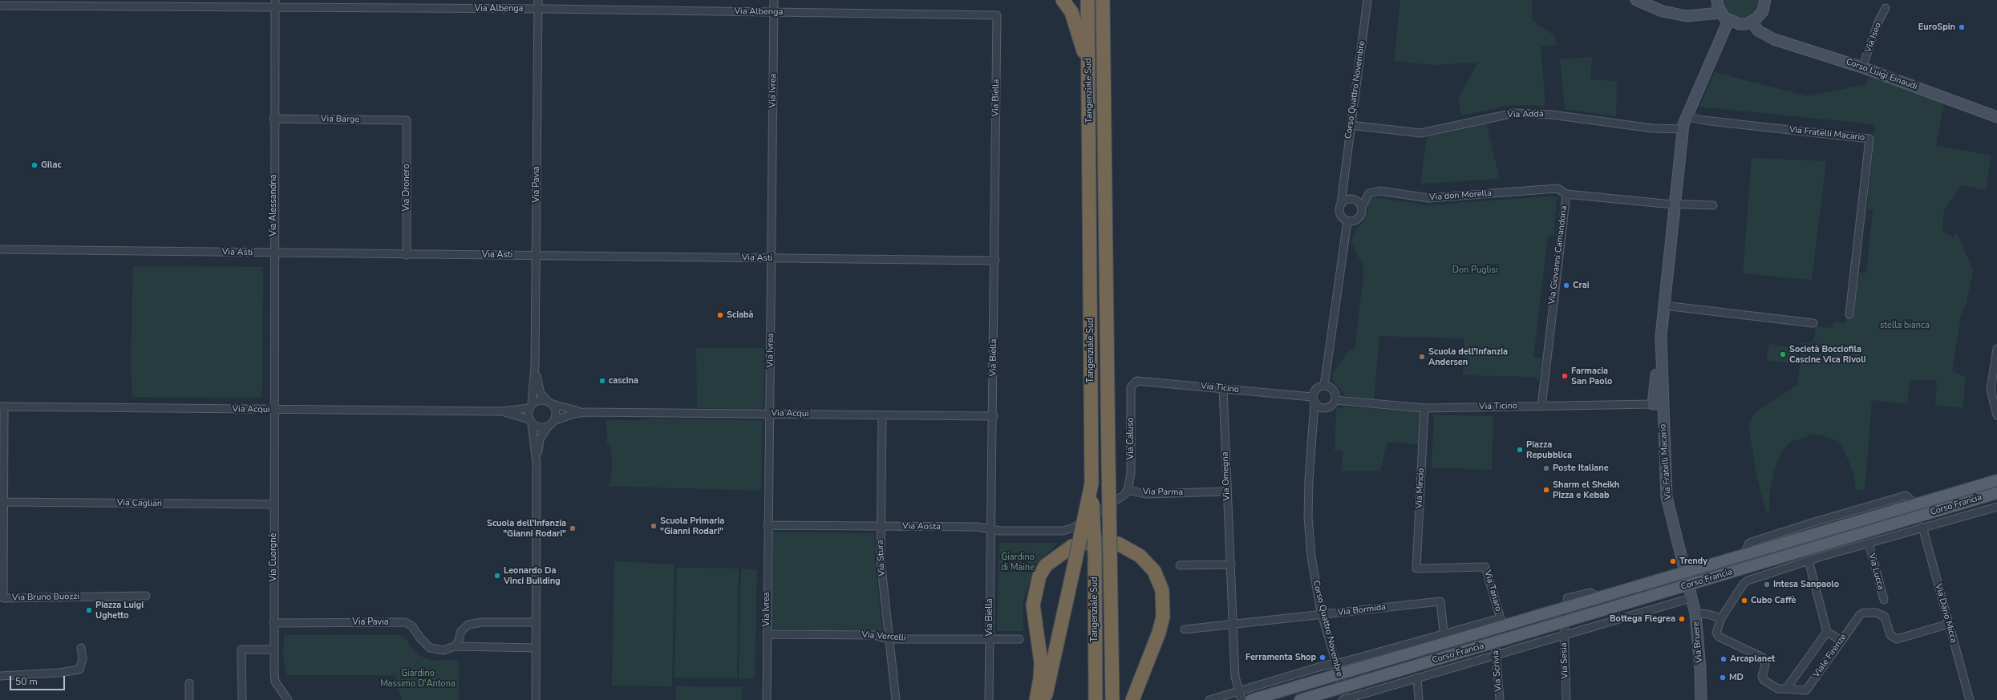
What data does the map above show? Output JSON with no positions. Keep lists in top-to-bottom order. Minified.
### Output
{"streets":{"highway":["Tangenziale Sud"],"main road":["Corso Francia"],"street":["Via Albenga","Via Iseo","Corso Luigi Einaudi","Corso Quattro Novembre","Via Ivrea","Via Biella","Via Adda","Via Barge","Via Fratelli Macario","Via Pavia","Via Dronero","Via don Morella","Via Alessandria","Via Asti","Via Giovanni Camandona","Via Ticino","Via Acqui","Via Caluso","Via Omegna","Via Mincio","Via Parma","Via Cagliari","Via Aosta","Via Cuorgnè","Via Stura","Via Lucca","Via Tanaro","Via Bruno Buozzi","Via Bormida","Via Dario Micca","Via Vercelli","Via Bruere","Viale Firenze","Via Sesia","Via Scrivia"]},"crossings":[["Via Albenga","Via Ivrea"],["Via Albenga","Via Biella"],["Via Albenga","Via Pavia"],["Via Albenga","Via Alessandria"],["Via Iseo","Corso Luigi Einaudi"],["Corso Quattro Novembre","Via Adda"],["Corso Quattro Novembre","Via don Morella"],["Corso Quattro Novembre","Via Ticino"],["Corso Quattro Novembre","Corso Francia"],["Corso Quattro Novembre","Via Bormida"],["Via Ivrea","Via Asti"],["Via Ivrea","Via Acqui"],["Via Ivrea","Via Aosta"],["Via Ivrea","Via Vercelli"],["Via Biella","Via Asti"],["Via Biella","Via Acqui"],["Via Biella","Via Aosta"],["Via Biella","Via Vercelli"],["Via Adda","Via Fratelli Macario"],["Via Barge","Via Dronero"],["Via Barge","Via Alessandria"],["Via Fratelli Macario","Via Giovanni Camandona"],["Via Fratelli Macario","Via Ticino"],["Via Fratelli Macario","Corso Francia"],["Via Fratelli Macario","Via Bruere"],["Via Pavia","Via Asti"],["Via Pavia","Via Acqui"],["Via Pavia","Via Cuorgnè"],["Via Dronero","Via Asti"],["Via don Morella","Via Giovanni Camandona"],["Via Alessandria","Via Asti"],["Via Alessandria","Via Acqui"],["Via Alessandria","Via Cuorgnè"],["Via Giovanni Camandona","Via Ticino"],["Via Ticino","Via Caluso"],["Via Ticino","Via Omegna"],["Via Ticino","Via Mincio"],["Via Acqui","Via Cuorgnè"],["Via Acqui","Via Stura"],["Via Acqui","Via Bruno Buozzi"],["Via Caluso","Via Parma"],["Via Caluso","Via Aosta"],["Via Omegna","Via Parma"],["Via Omegna","Corso Francia"],["Via Omegna","Via Bormida"],["Via Mincio","Via Tanaro"],["Via Parma","Via Aosta"],["Via Cagliari","Via Cuorgnè"],["Via Cagliari","Via Bruno Buozzi"],["Corso Francia","Via Lucca"],["Corso Francia","Via Tanaro"],["Corso Francia","Via Bormida"],["Corso Francia","Via Dario Micca"],["Corso Francia","Via Bruere"],["Corso Francia","Viale Firenze"],["Corso Francia","Via Sesia"],["Corso Francia","Via Scrivia"],["Via Aosta","Via Stura"],["Via Stura","Via Vercelli"],["Via Dario Micca","Viale Firenze"]],"parks":["Don Puglisi","stella bianca","Giardino di Maine","Giardino Massimo D'Antona"],"places":["EuroSpin","Gilac","Crai","Sciabà","Società Bocciofila Cascine Vica Rivoli","Scuola dell'Infanzia Andersen","Farmacia San Paolo","cascina","Piazza Repubblica","Poste Italiane","Sharm el Sheikh Pizza e Kebab","Scuola Primaria \"Gianni Rodari\"","Scuola dell'Infanzia \"Gianni Rodari\"","Trendy","Leonardo Da Vinci Building","Intesa Sanpaolo","Cubo Caffè","Piazza Luigi Ughetto","Bottega Flegrea","Ferramenta Shop","Arcaplanet","MD"],"scale_bar":"50 m"}
